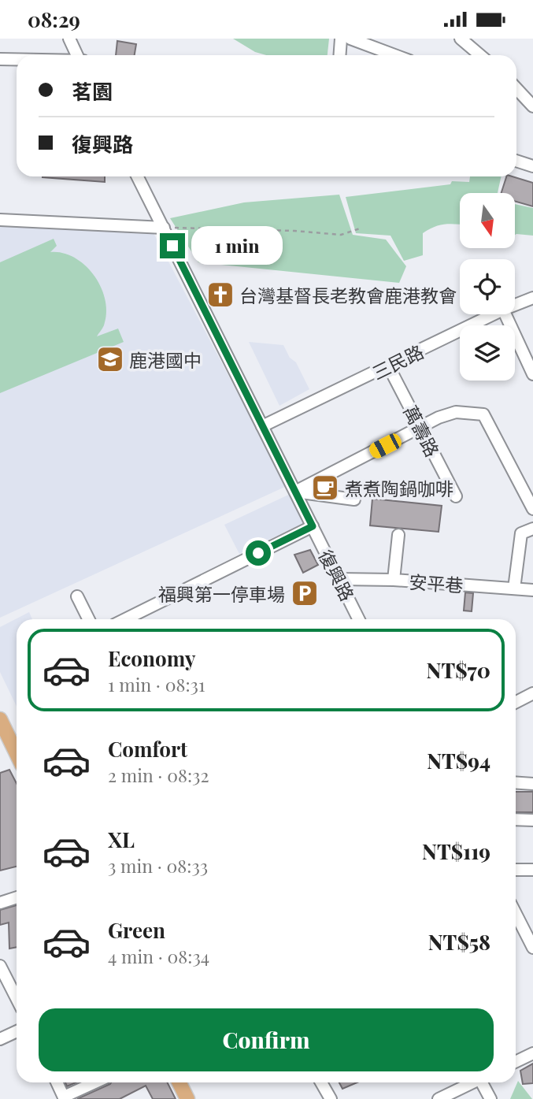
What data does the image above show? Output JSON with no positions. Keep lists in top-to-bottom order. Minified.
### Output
{"streets":{"street":["三民路","萬壽路","復興路","安平巷"]},"crossings":[["三民路","萬壽路"],["三民路","復興路"],["復興路","安平巷"]],"places":{"church":["台灣基督長老教會鹿港教會"],"school or university":["鹿港國中"],"cafe":["煮煮陶鍋咖啡"],"parking":["福興第一停車場"]},"north":"bottom","page":{"status":"08:29","banner":["茗園","復興路"],"bubble":"1 min","list":[{"name":"Economy","note":"1 min · 08:31","value":"NT$70"},{"name":"Comfort","note":"2 min · 08:32","value":"NT$94"},{"name":"XL","note":"3 min · 08:33","value":"NT$119"},{"name":"Green","note":"4 min · 08:34","value":"NT$58"}],"buttons":"Confirm"}}
